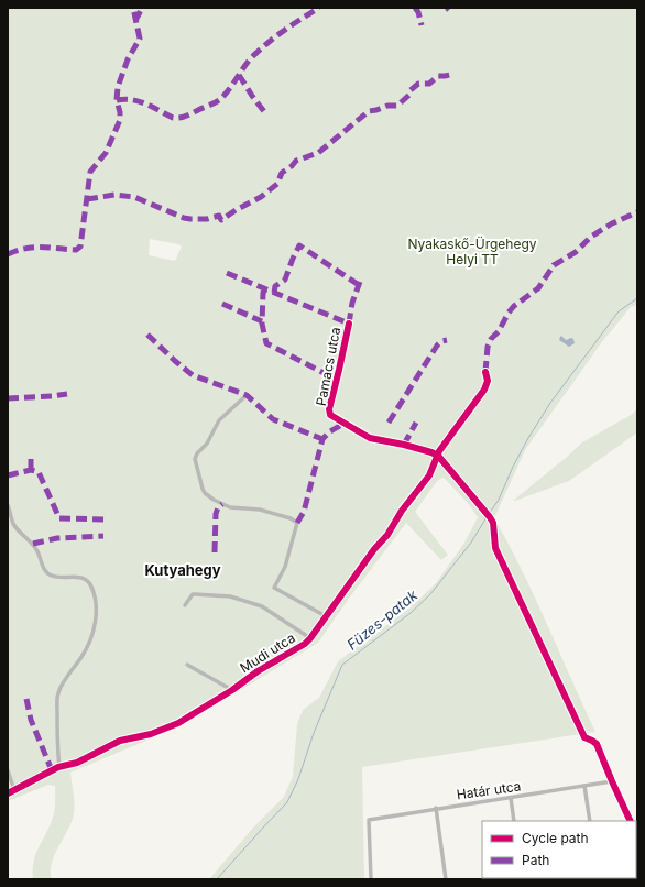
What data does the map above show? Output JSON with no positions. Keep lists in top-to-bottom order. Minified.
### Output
{"streets":{"street":["Pamacs utca","Mudi utca","Határ utca"]},"crossings":[["Pamacs utca","Mudi utca"]],"districts":["Kutyahegy"],"water":["Füzes-patak"],"parks":["Nyakaskő-Ürgehegy Helyi TT"],"legend":["Cycle path","Path"]}
